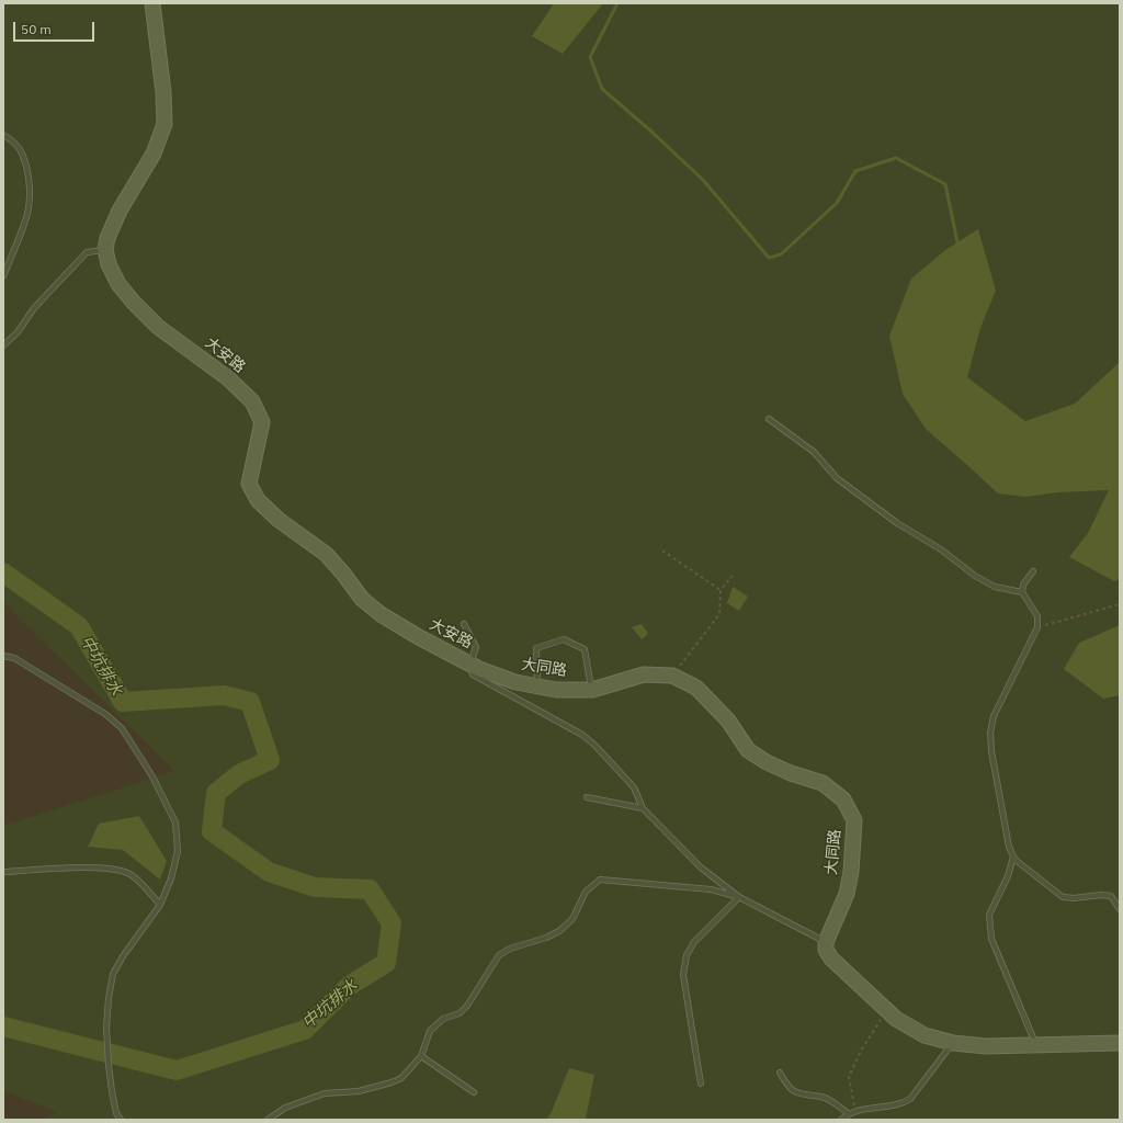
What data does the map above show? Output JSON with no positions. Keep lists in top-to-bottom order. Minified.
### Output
{"streets":{"street":["大安路","大同路"]},"crossings":[["大安路","大同路"]],"water":["中坑排水"],"scale_bar":"50 m"}
